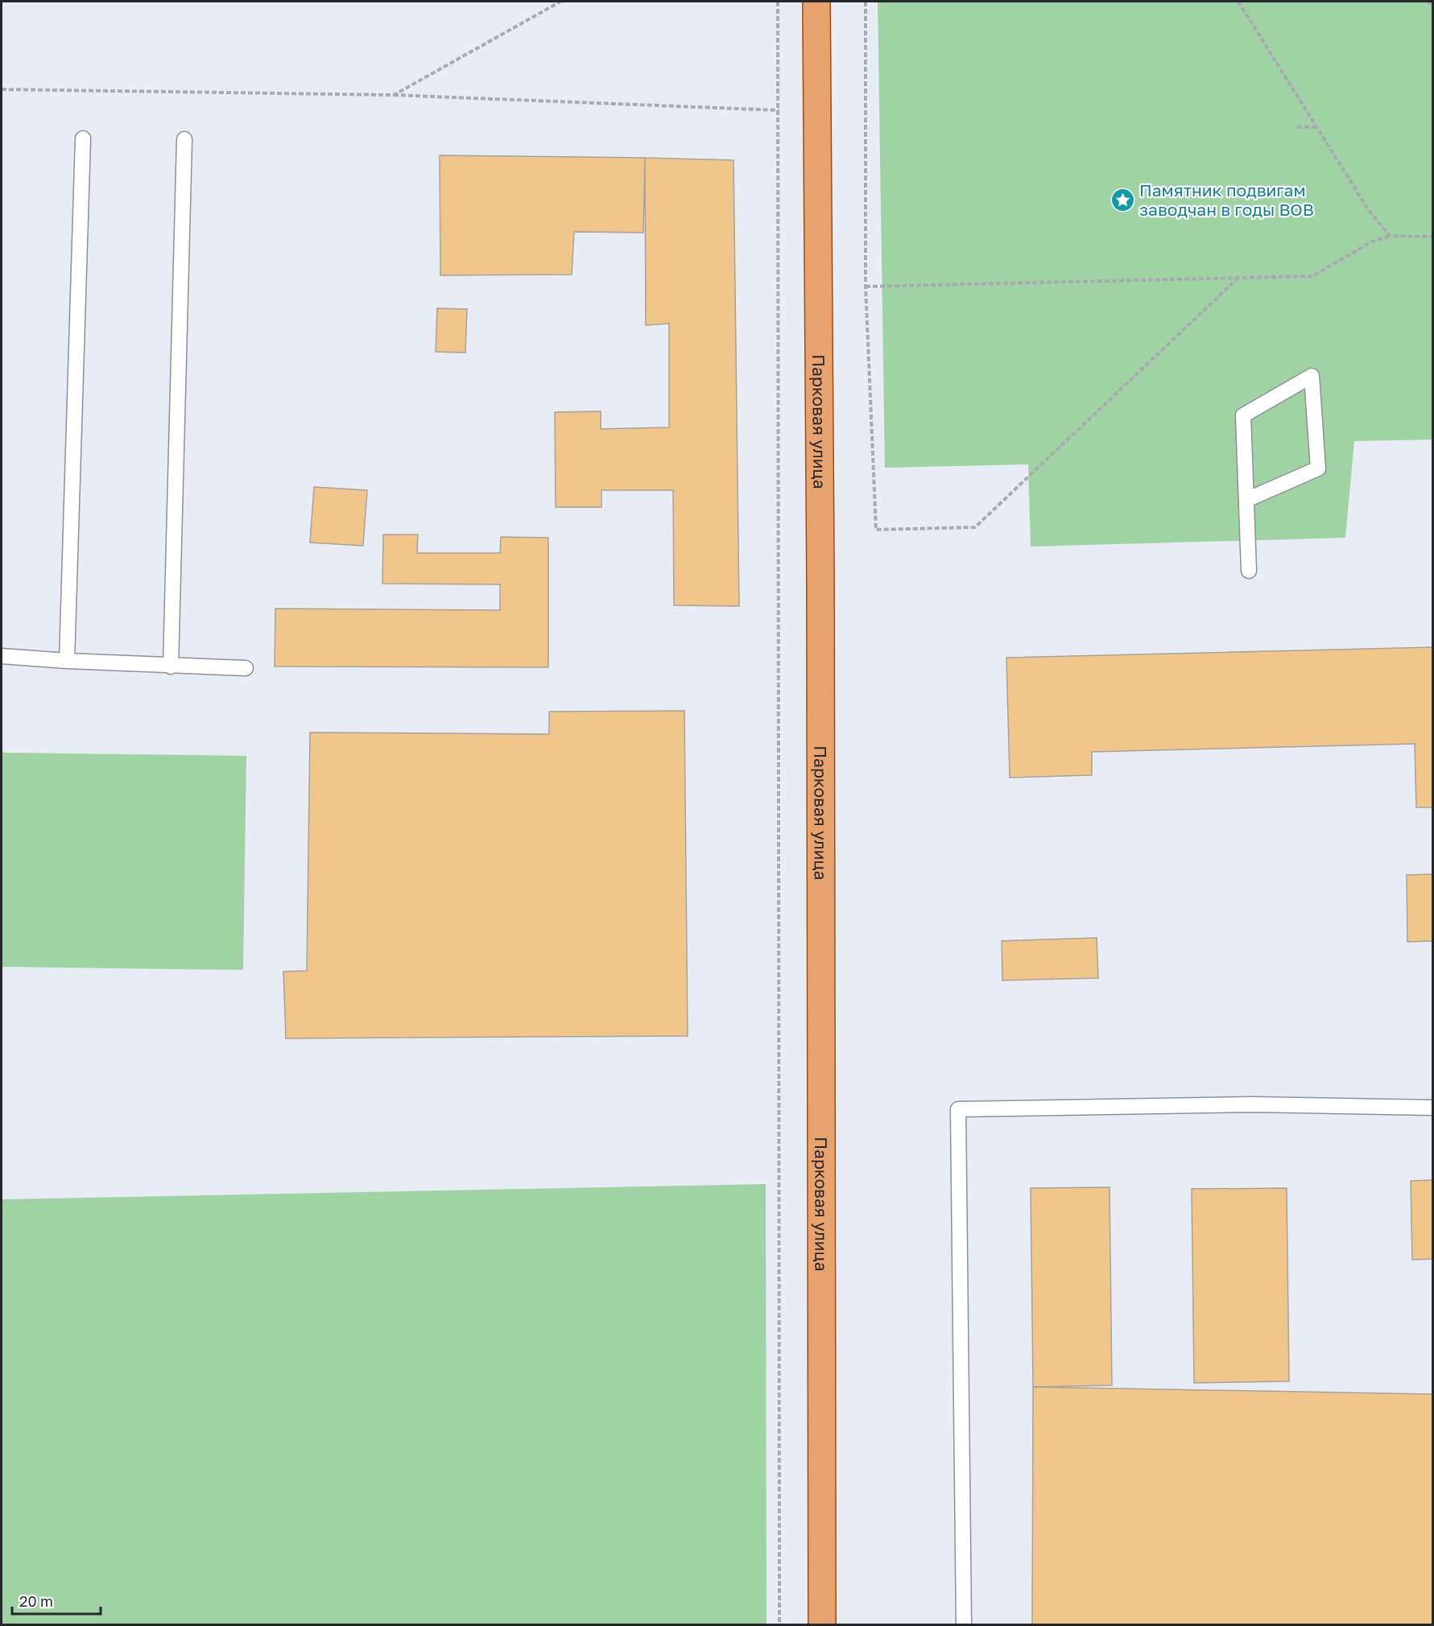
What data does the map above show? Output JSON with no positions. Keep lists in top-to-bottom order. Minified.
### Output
{"streets":{"main road":["Парковая улица"]},"places":{"place":["Памятник подвигам заводчан в годы ВОВ"]},"scale_bar":"20 m"}
